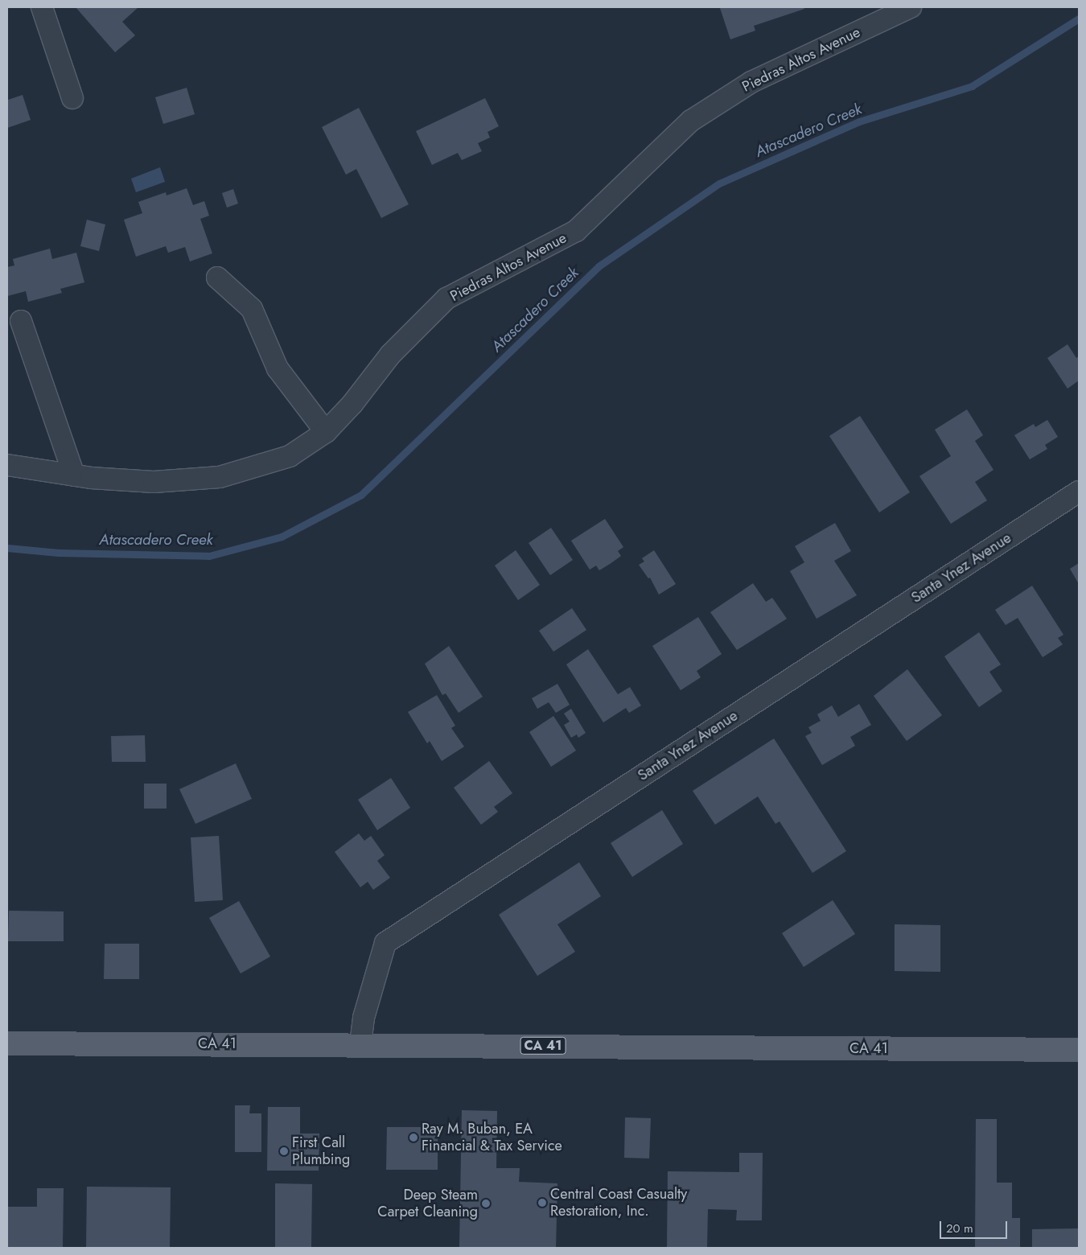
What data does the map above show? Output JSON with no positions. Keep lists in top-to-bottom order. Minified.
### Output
{"streets":{"main road":["CA 41"],"street":["Piedras Altos Avenue","Santa Ynez Avenue"]},"crossings":[["Santa Ynez Avenue","CA 41"]],"water":["Atascadero Creek"],"places":["Ray M. Buban, EA Financial & Tax Service","First Call Plumbing","Central Coast Casualty Restoration, Inc.","Deep Steam Carpet Cleaning"],"scale_bar":"20 m"}
